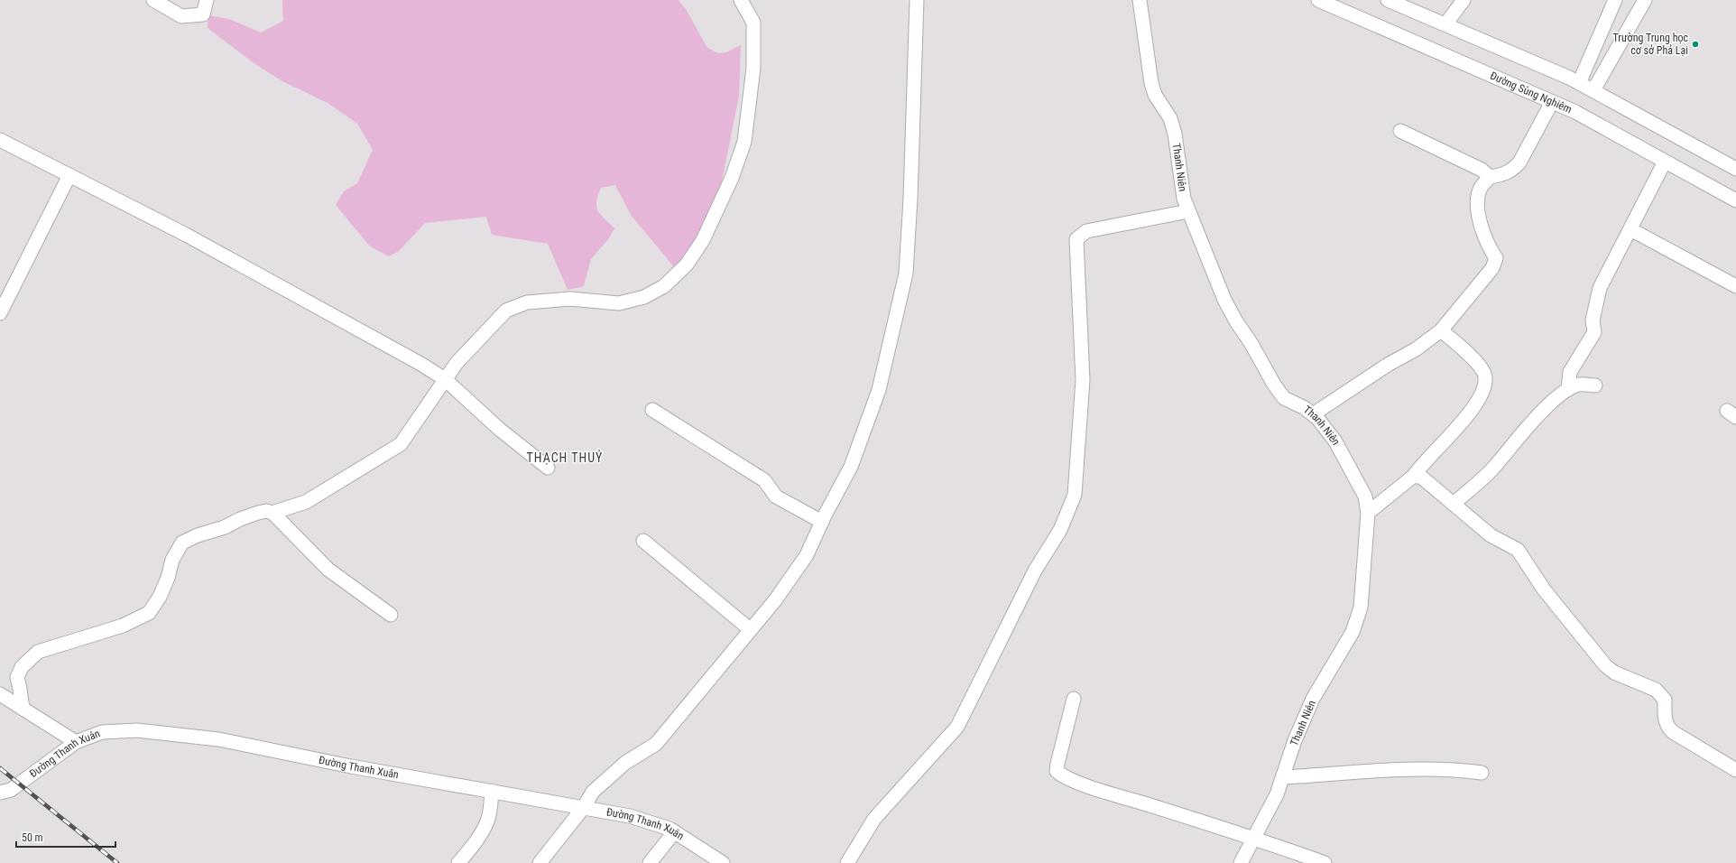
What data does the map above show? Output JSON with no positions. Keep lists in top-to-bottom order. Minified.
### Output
{"streets":{"street":["Đường Sùng Nghiêm","Thanh Niên","Đường Thanh Xuân"]},"districts":["THẠCH THUỶ"],"places":["Trường Trung học cơ sở Phả Lại"],"scale_bar":"50 m"}
